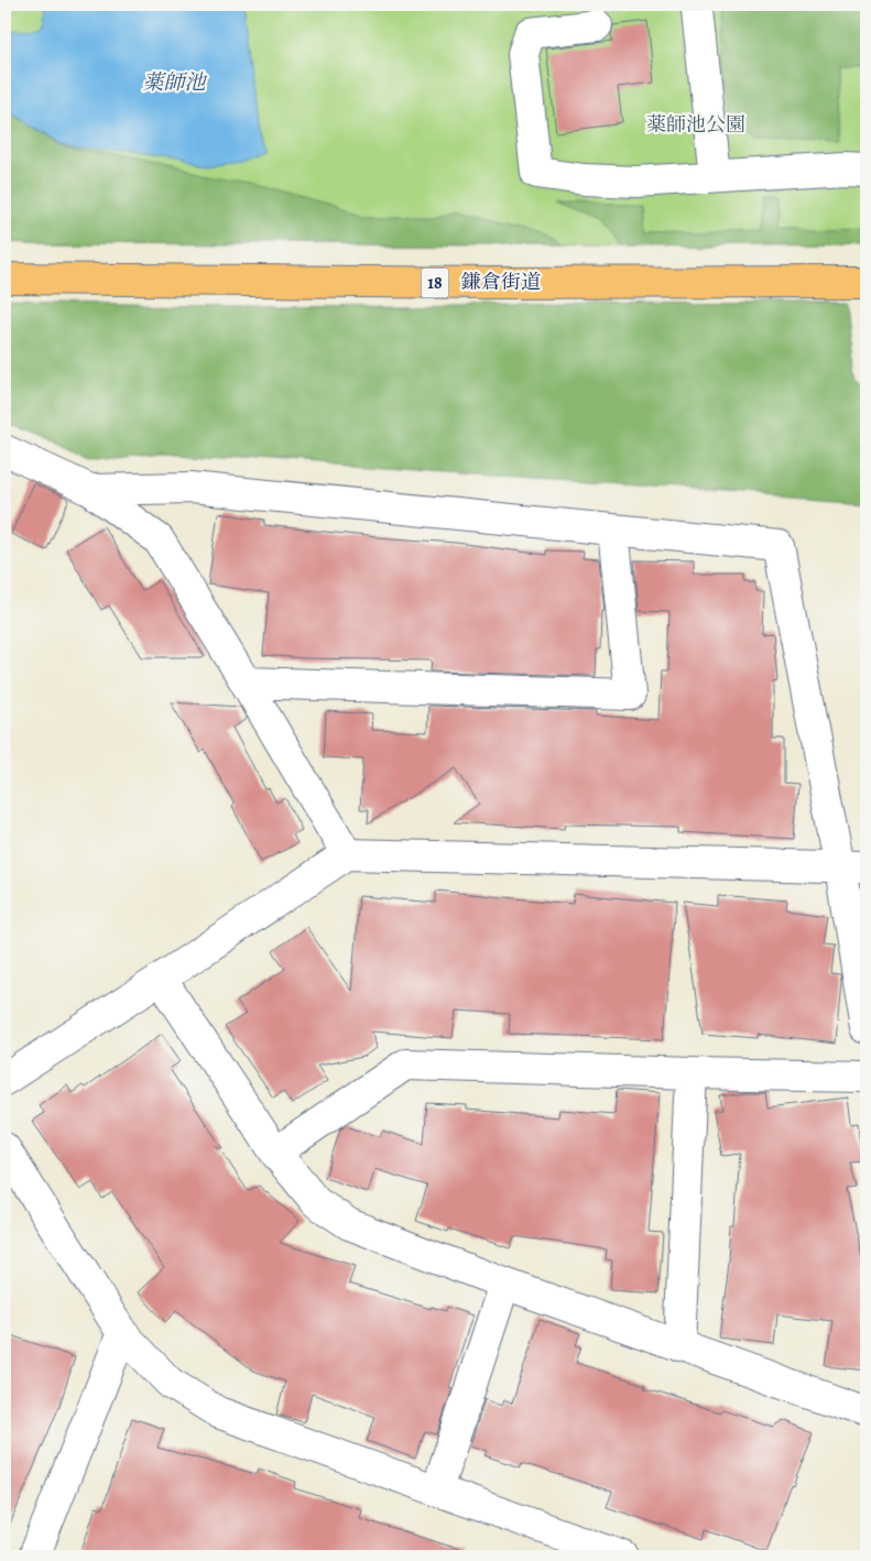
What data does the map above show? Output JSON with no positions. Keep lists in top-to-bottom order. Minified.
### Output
{"streets":{"main road":["鎌倉街道","18"]},"water":["薬師池"],"parks":["薬師池公園"]}
